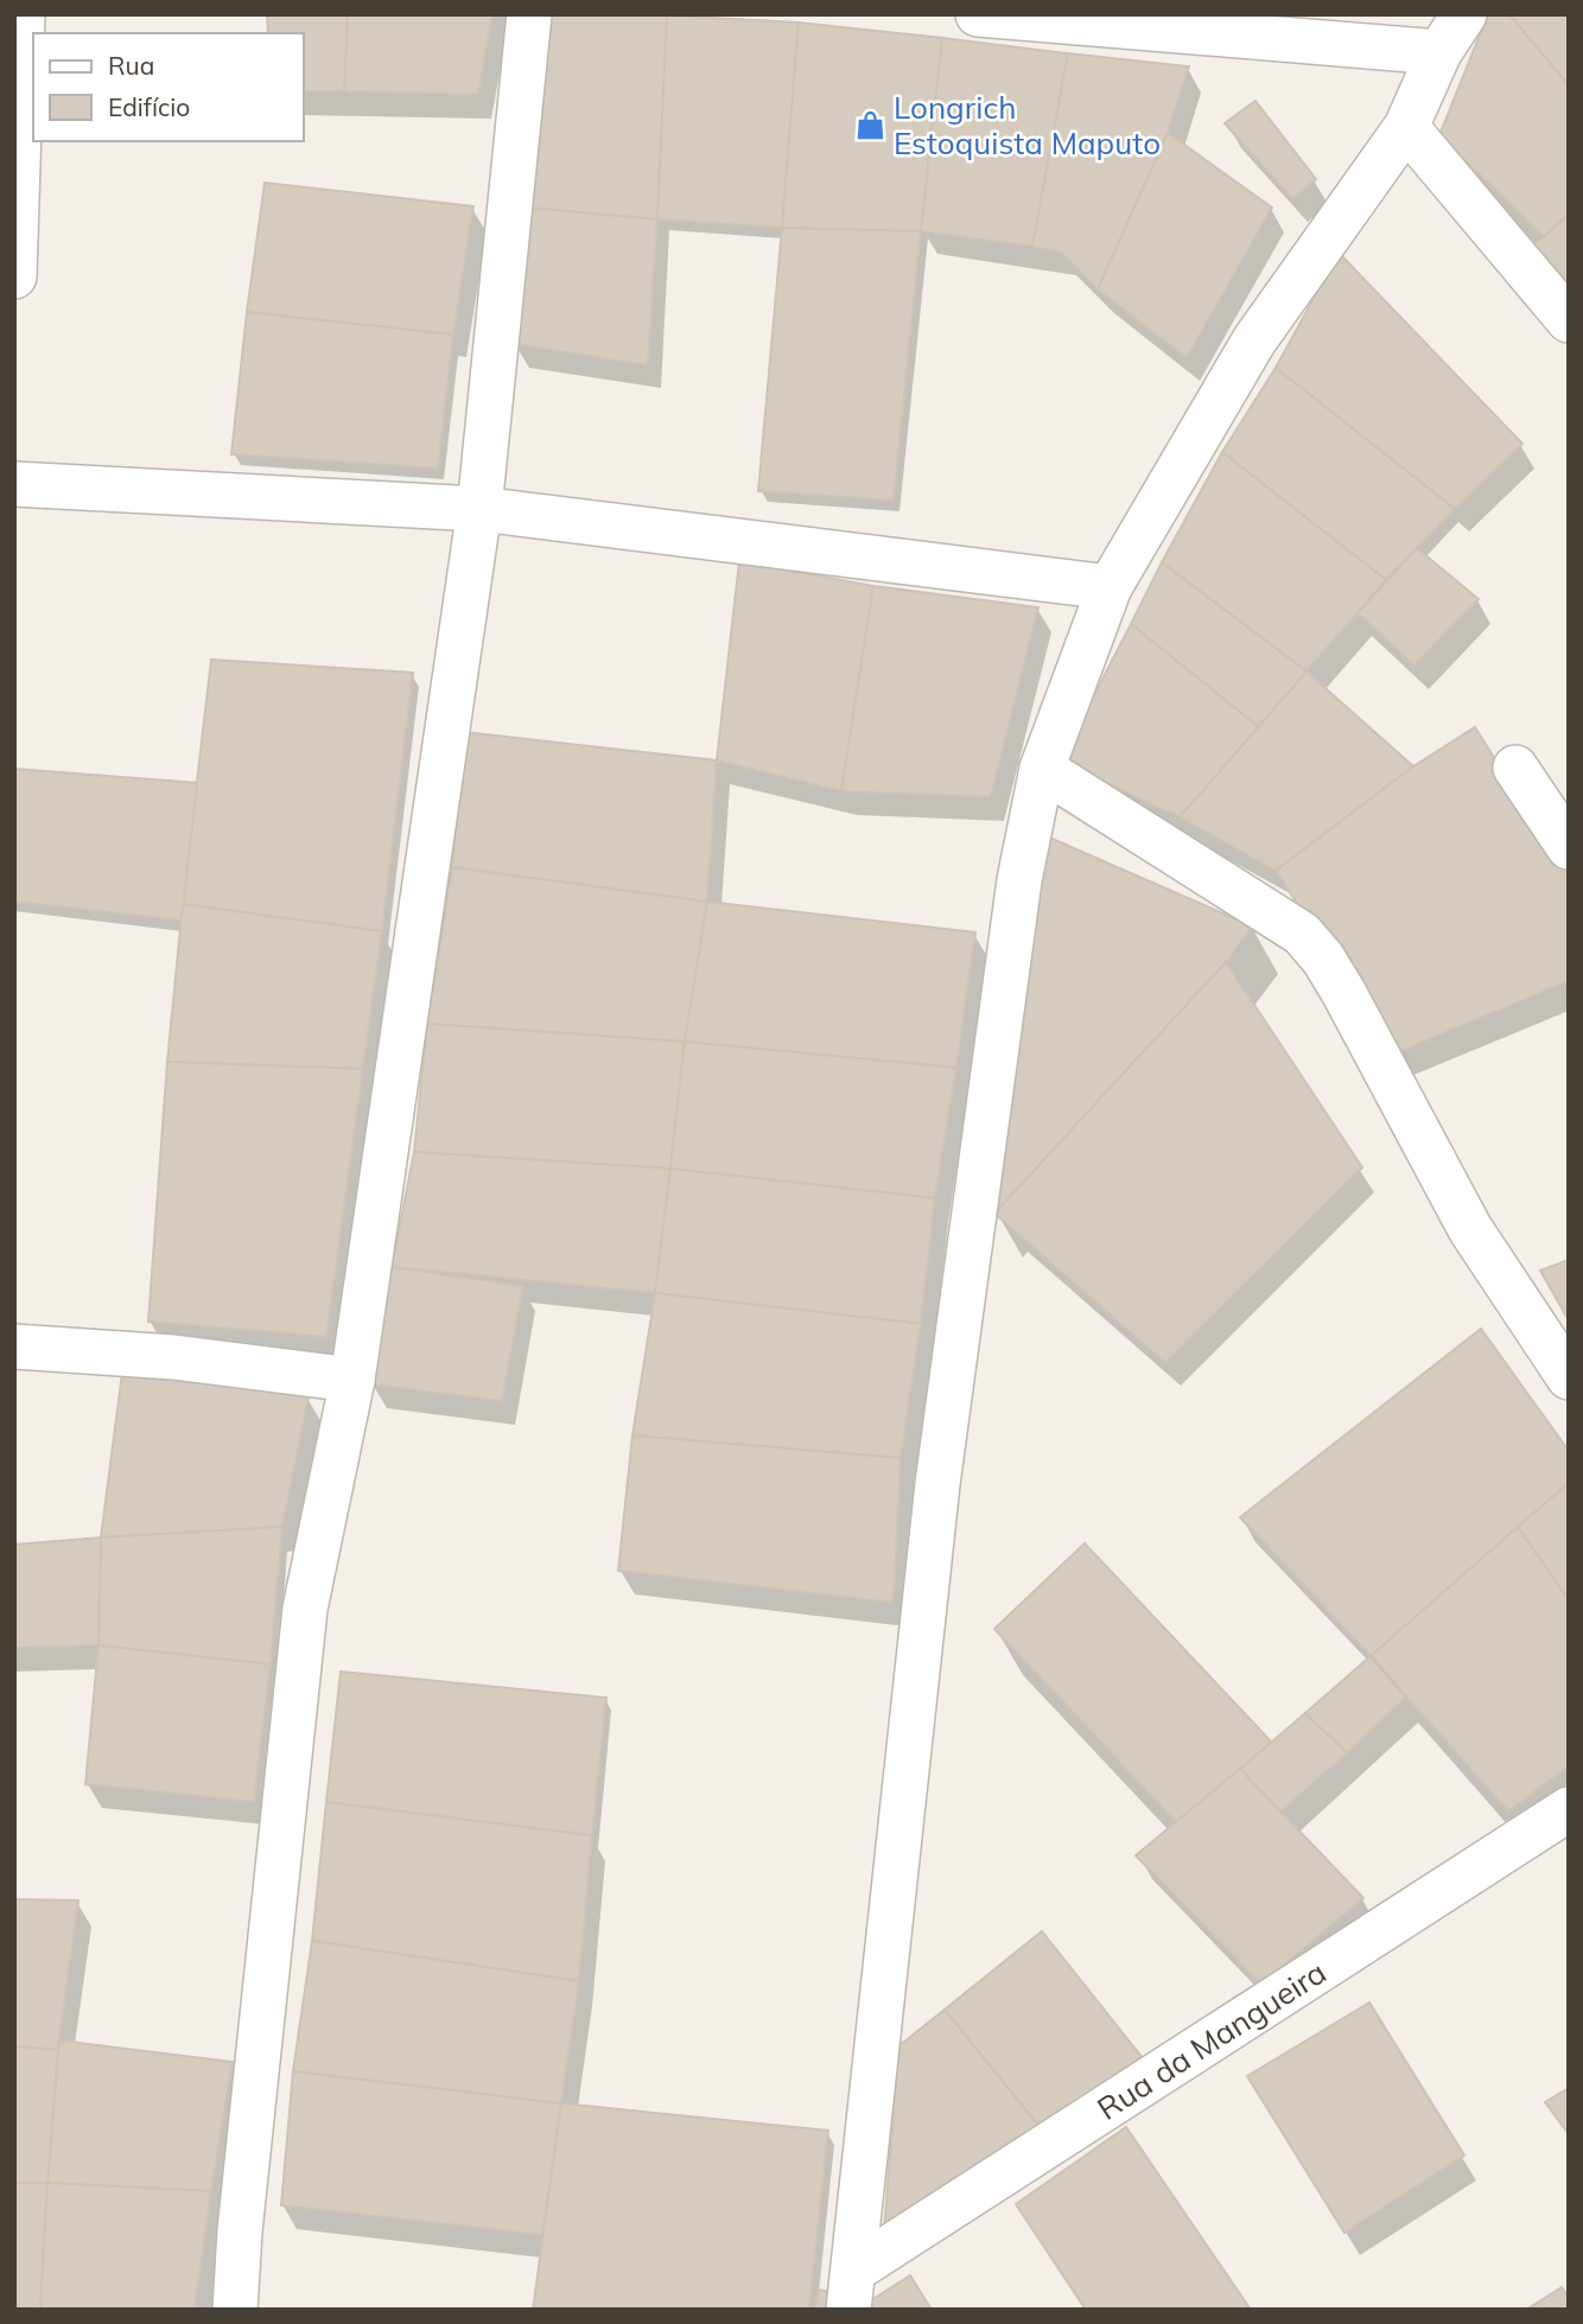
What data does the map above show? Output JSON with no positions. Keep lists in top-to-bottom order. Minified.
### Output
{"streets":{"street":["Rua da Mangueira"]},"places":{"shop":["Longrich Estoquista Maputo"]},"legend":["Rua","Edifício"]}
